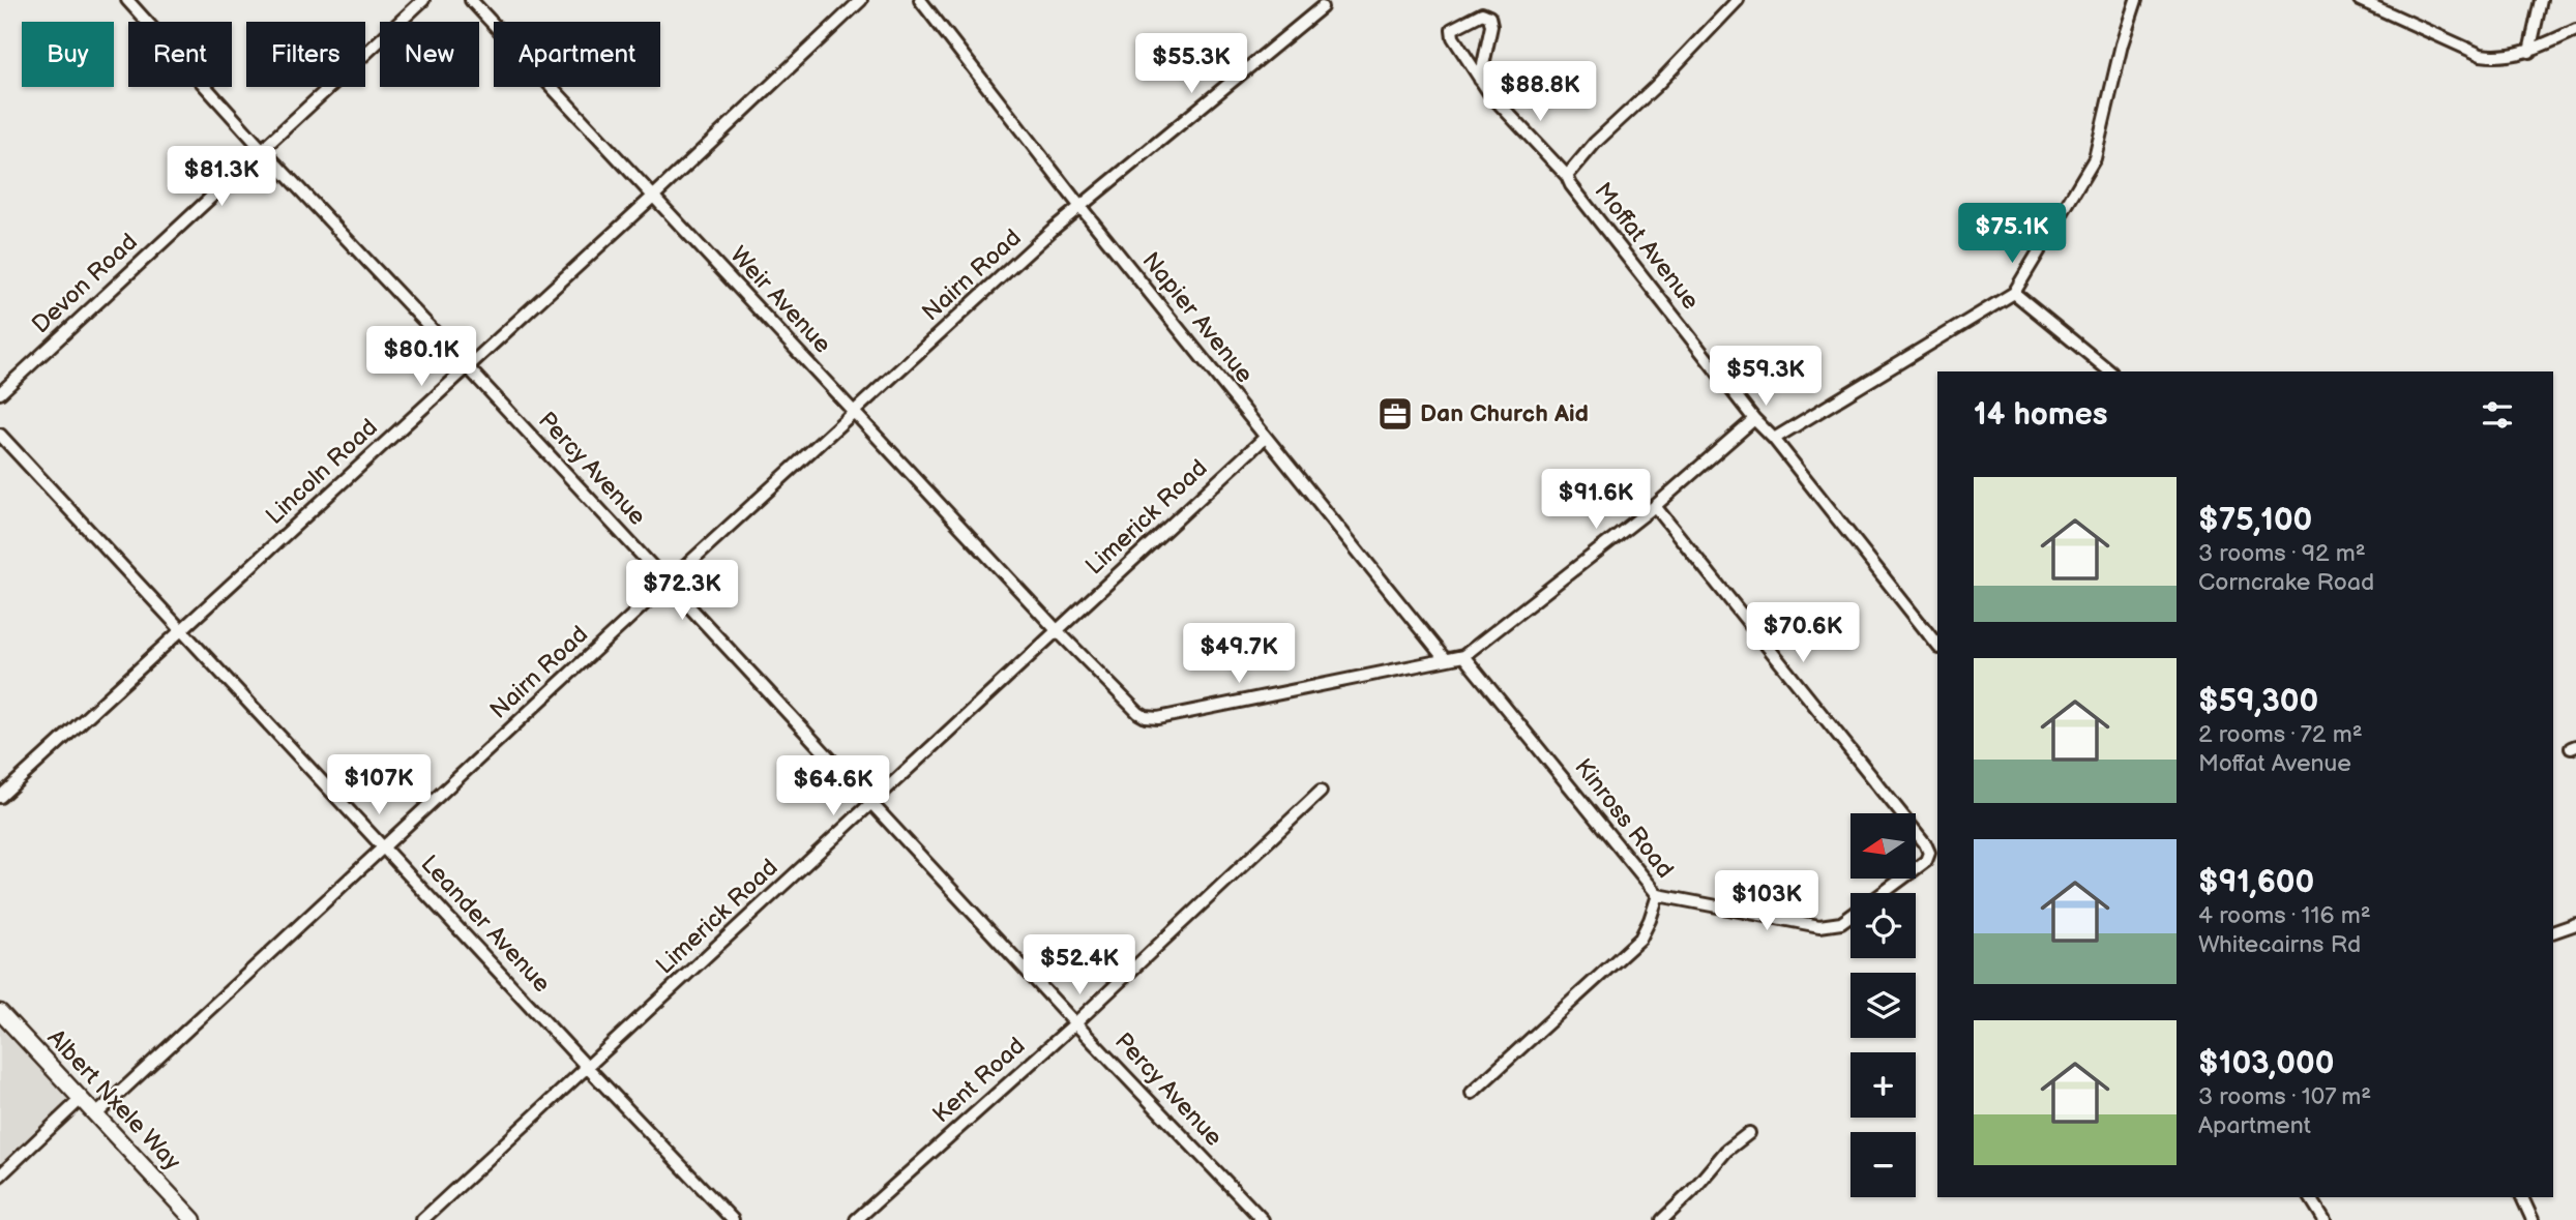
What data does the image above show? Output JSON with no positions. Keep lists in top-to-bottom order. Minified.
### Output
{"streets":{"main road":["Albert Nxele Way"],"street":["Moffat Avenue","Nairn Road","Devon Road","Weir Avenue","Napier Avenue","Percy Avenue","Lincoln Road","Limerick Road","Kinross Road","Leander Avenue","Kent Road"]},"crossings":[["Nairn Road","Weir Avenue"],["Nairn Road","Napier Avenue"],["Nairn Road","Percy Avenue"],["Nairn Road","Leander Avenue"],["Nairn Road","Albert Nxele Way"],["Devon Road","Percy Avenue"],["Weir Avenue","Napier Avenue"],["Weir Avenue","Lincoln Road"],["Weir Avenue","Limerick Road"],["Weir Avenue","Kinross Road"],["Napier Avenue","Limerick Road"],["Percy Avenue","Lincoln Road"],["Percy Avenue","Limerick Road"],["Percy Avenue","Kent Road"],["Lincoln Road","Leander Avenue"],["Limerick Road","Leander Avenue"]],"places":{"office":["Dan Church Aid"]},"north":"left","page":{"chip":["Buy","Rent","Filters","New","Apartment"],"price":["$55.3K","$88.8K","$81.3K","$75.1K","$80.1K","$59.3K","$91.6K","$72.3K","$70.6K","$49.7K","$107K","$64.6K","$103K","$52.4K"],"heading":"14 homes","list":[{"name":"$75,100","note":"3 rooms · 92 m² · Corncrake Road"},{"name":"$59,300","note":"2 rooms · 72 m² · Moffat Avenue"},{"name":"$91,600","note":"4 rooms · 116 m² · Whitecairns Rd"},{"name":"$103,000","note":"3 rooms · 107 m² · Apartment"}],"map_buttons":["+","−"]}}
